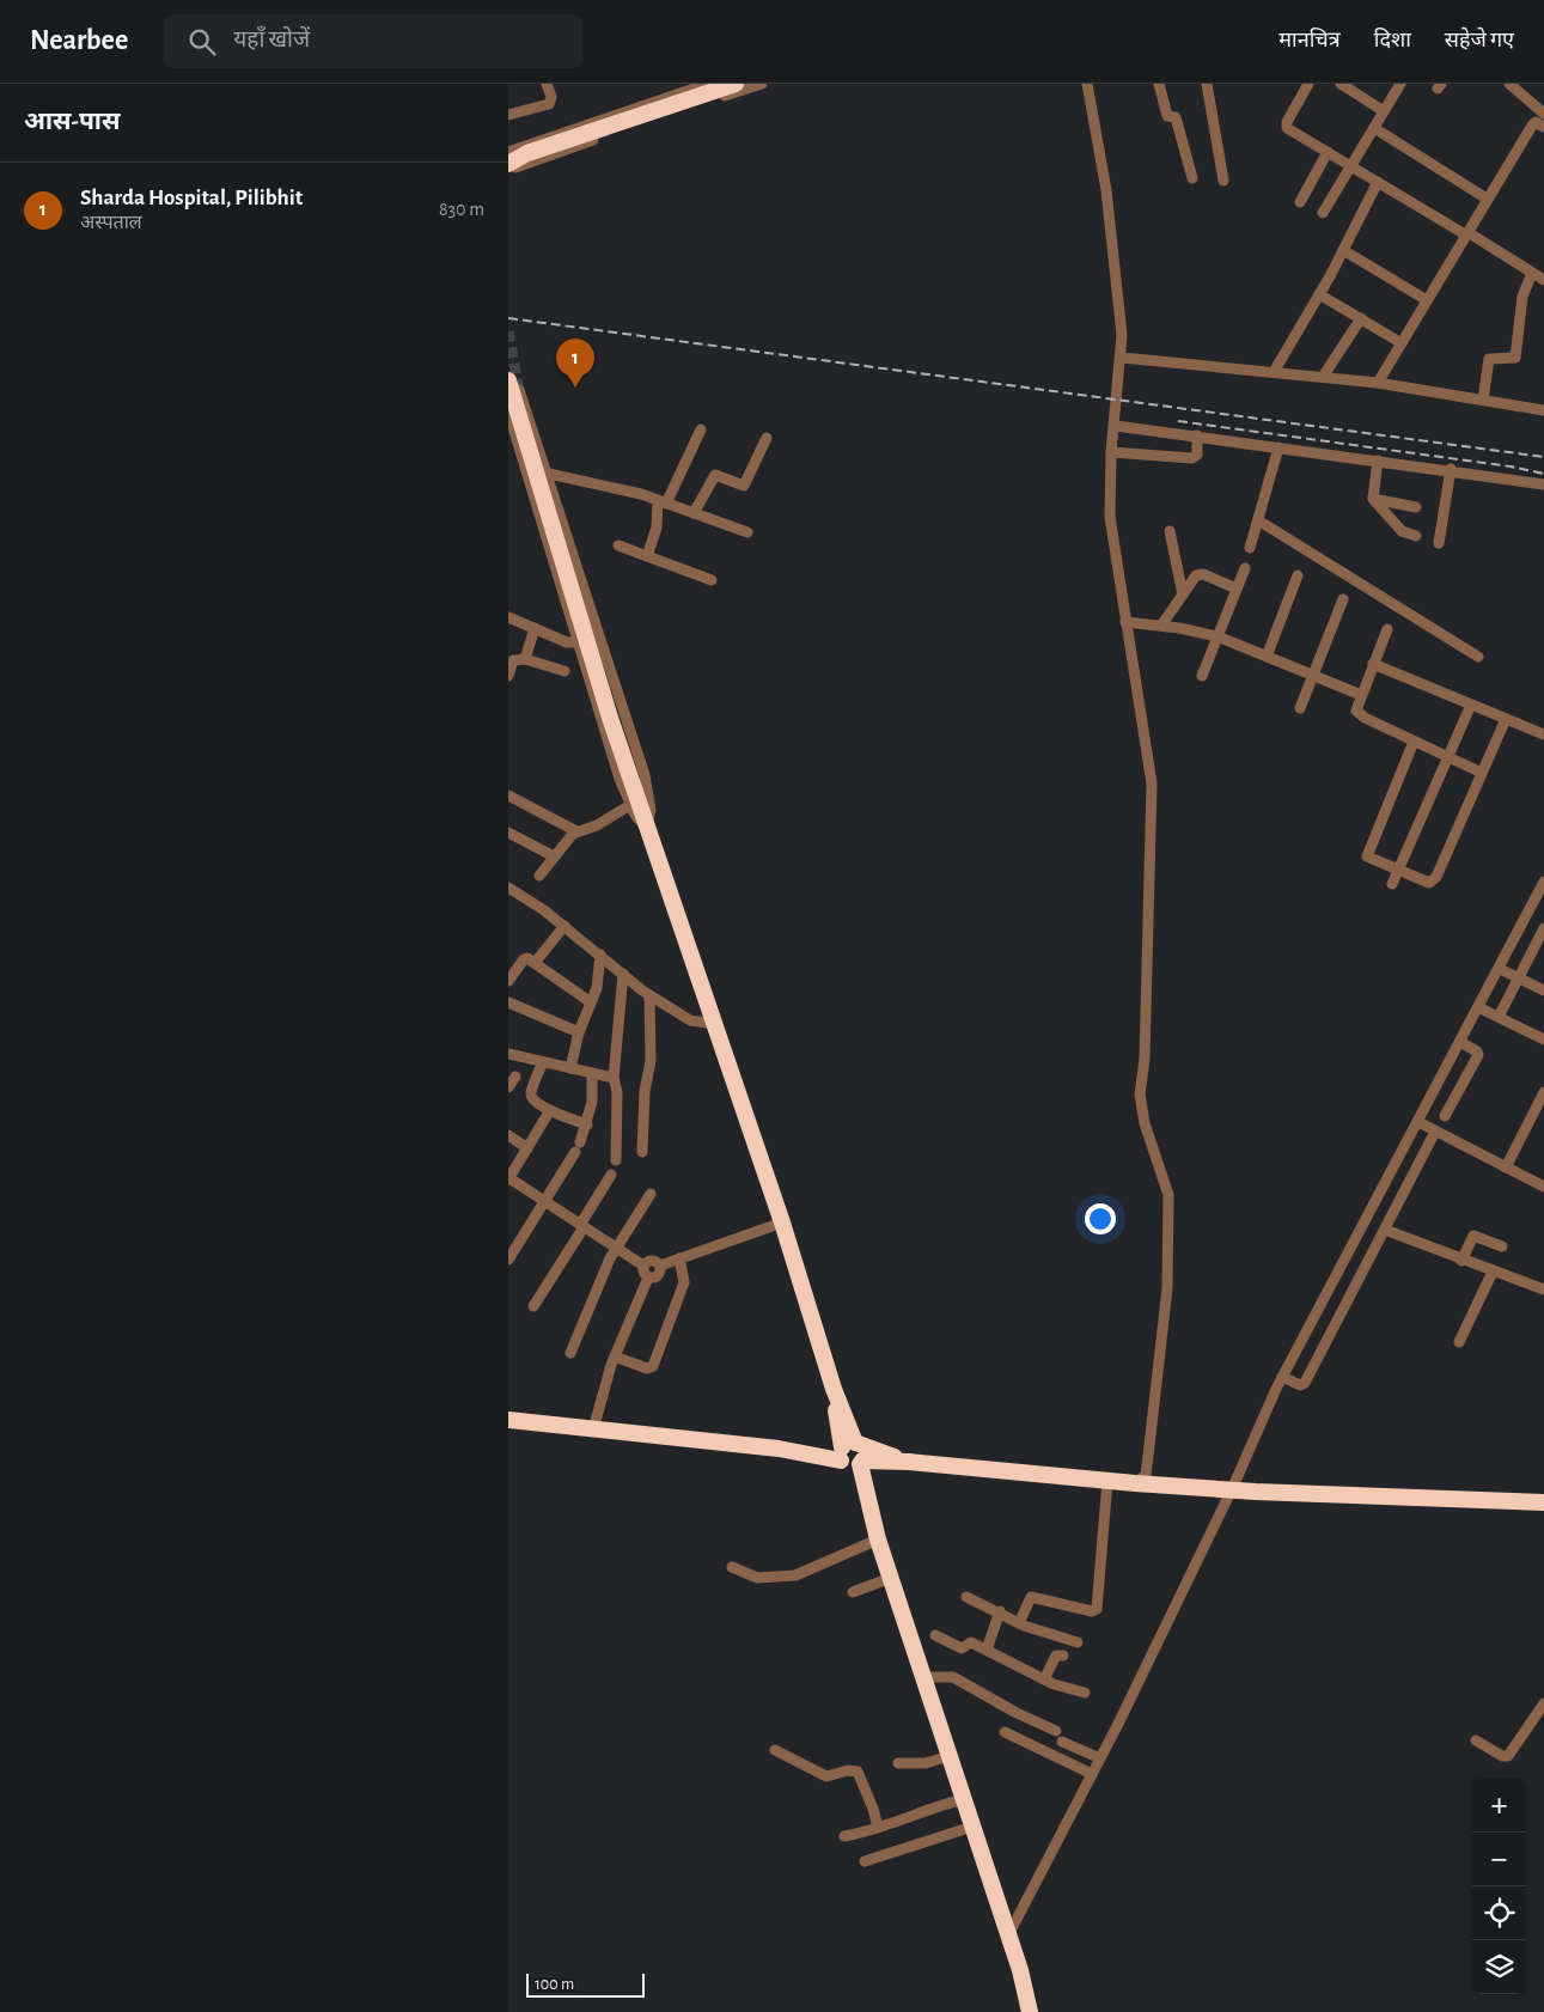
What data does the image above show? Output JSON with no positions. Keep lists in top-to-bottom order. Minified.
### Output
{"scale_bar":"100 m","page":{"header":"Nearbee","search":"यहाँ खोजें","nav":["मानचित्र","दिशा","सहेजे गए"],"heading":"आस-पास","list":[{"mark":"1","name":"Sharda Hospital, Pilibhit","note":"अस्पताल","value":"830 m"}],"pins":"1","map_buttons":["+","−"],"scale":"100 m"}}
